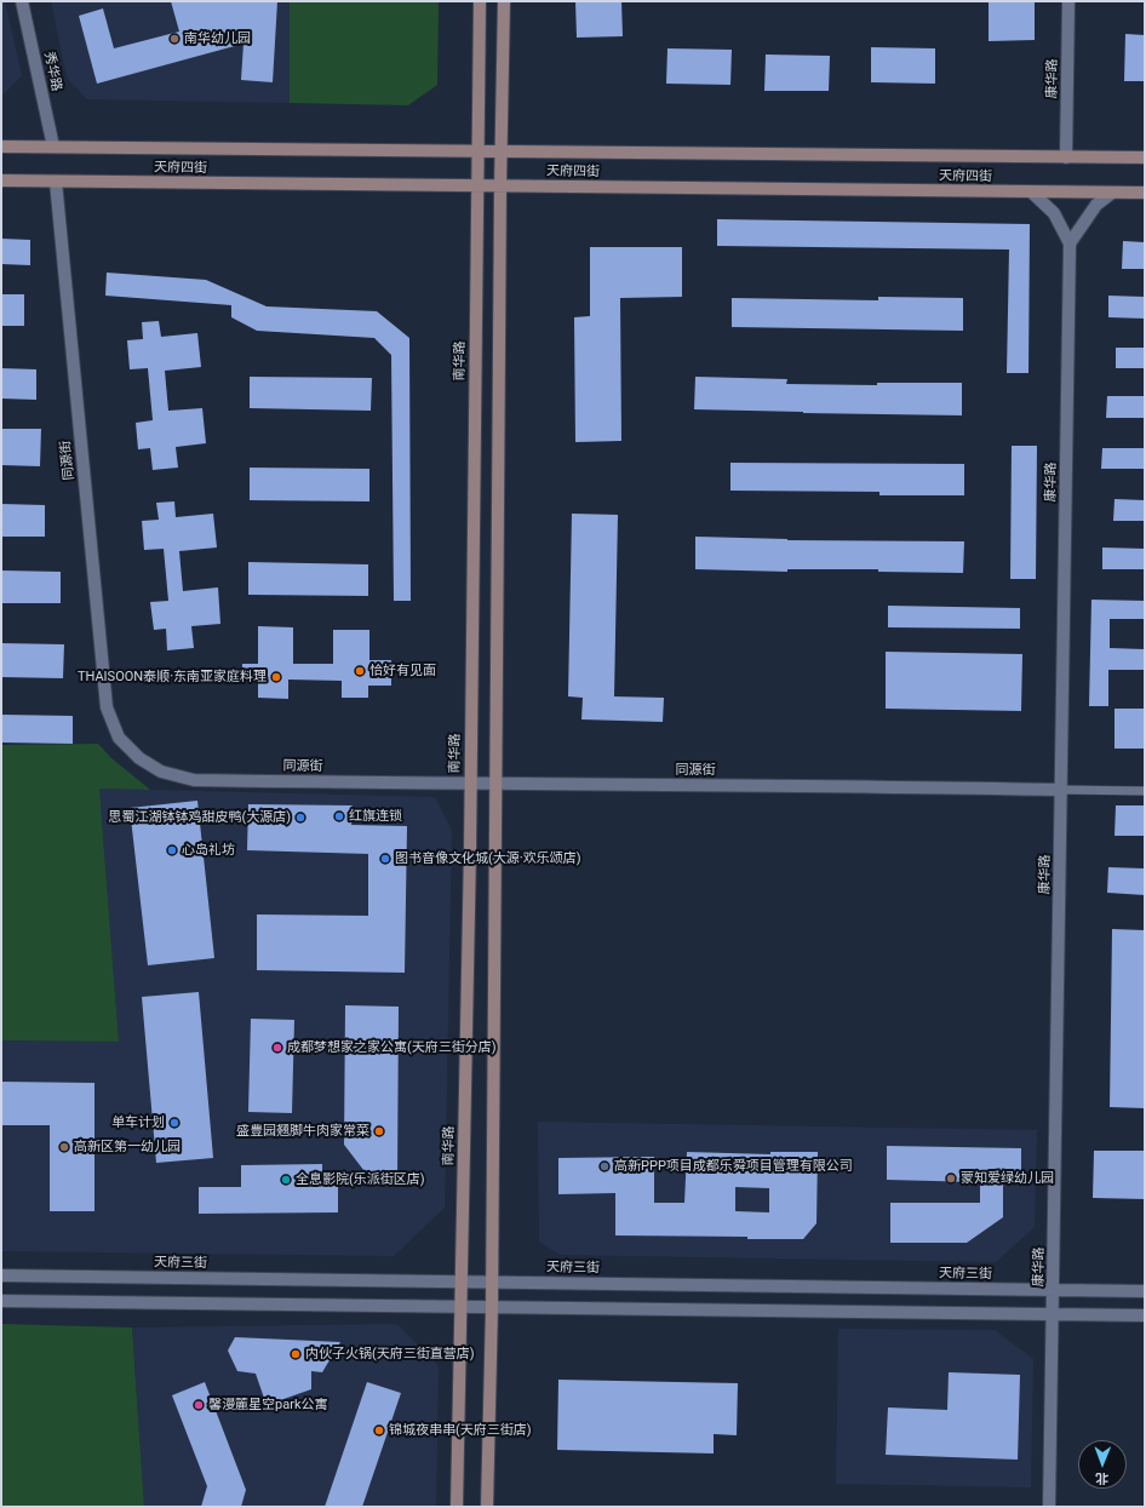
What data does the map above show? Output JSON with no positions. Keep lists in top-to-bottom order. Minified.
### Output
{"streets":{"main road":["天府四街","南华路"],"street":["秀华路","康华路","同源街","天府三街"]},"crossings":[["秀华路","天府四街"],["康华路","天府四街"],["康华路","同源街"],["康华路","天府三街"],["天府四街","南华路"],["天府四街","同源街"],["南华路","同源街"],["南华路","天府三街"]],"places":["南华幼儿园","恰好有见面","THAISOON泰顺·东南亚家庭料理","红旗连锁","思蜀江湖钵钵鸡甜皮鸭(大源店)","心岛礼坊","图书音像文化城(大源·欢乐颂店)","成都梦想家之家公寓(天府三街分店)","单车计划","盛豊园翘脚牛肉家常菜","高新区第一幼儿园","高新PPP项目成都乐舜项目管理有限公司","蒙知爱绿幼儿园","全息影院(乐派街区店)","内伙子火锅(天府三街直营店)","馨漫麓星空park公寓","锦城夜串串(天府三街店)"],"north":"bottom"}
